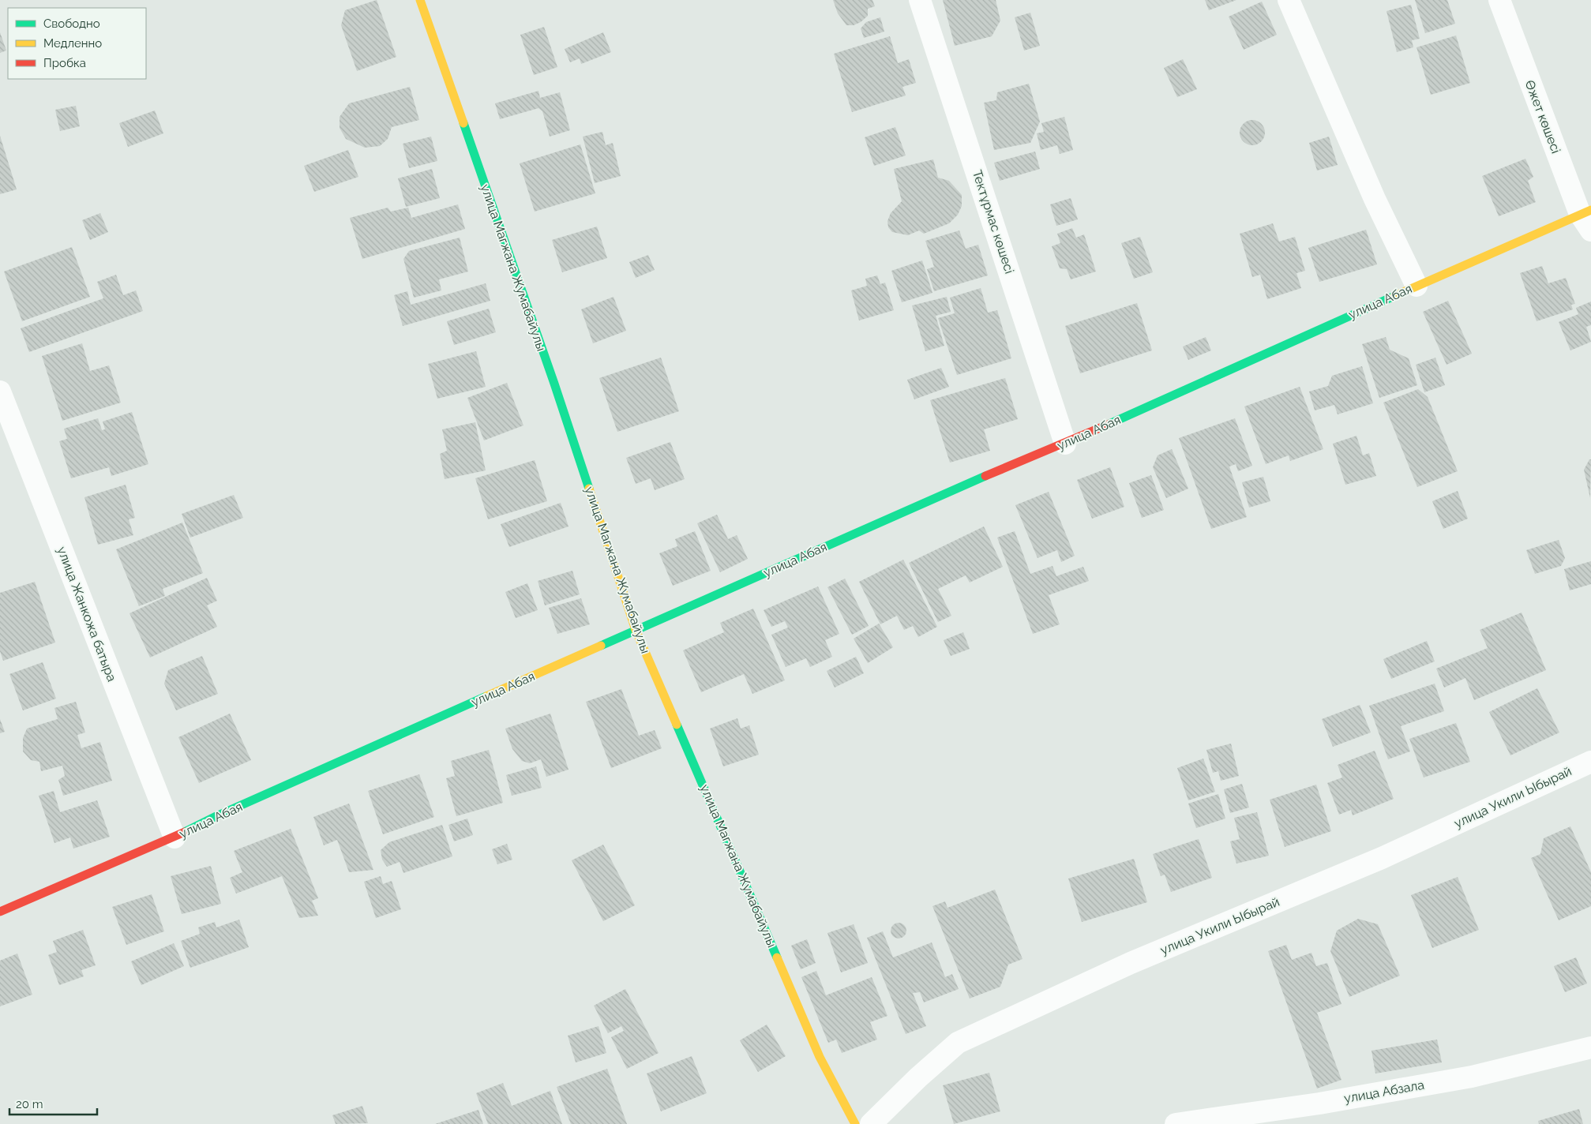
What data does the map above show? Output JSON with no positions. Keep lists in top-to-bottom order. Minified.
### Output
{"streets":{"street":["Өжет көшесі","Тектұрмас көшесі","улица Магжана Жумабайулы","улица Абая","улица Жанкожа батыра","улица Укили Ыбырай","улица Абзала"]},"crossings":[["Өжет көшесі","улица Абая"],["Тектұрмас көшесі","улица Абая"],["улица Магжана Жумабайулы","улица Абая"],["улица Абая","улица Жанкожа батыра"]],"legend":["Свободно","Медленно","Пробка"],"scale_bar":"20 m"}
